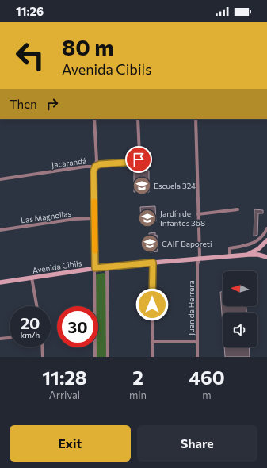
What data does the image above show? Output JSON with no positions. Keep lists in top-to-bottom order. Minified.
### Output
{"streets":{"street":["Jacarandá","Las Magnolias","Avenida Cibils","Juan de Herrera"]},"crossings":[["Avenida Cibils","Juan de Herrera"]],"places":{"school or university":["Escuela 324","Jardín de Infantes 368","CAIF Baporeti"]},"north":"left","page":{"status":"11:26","turn":["80 m","Avenida Cibils"],"then":"Then","speed":"20 km/h","limit":"30","eta":["11:28","Arrival","2","min","460","m"],"buttons":["Exit","Share"]}}
